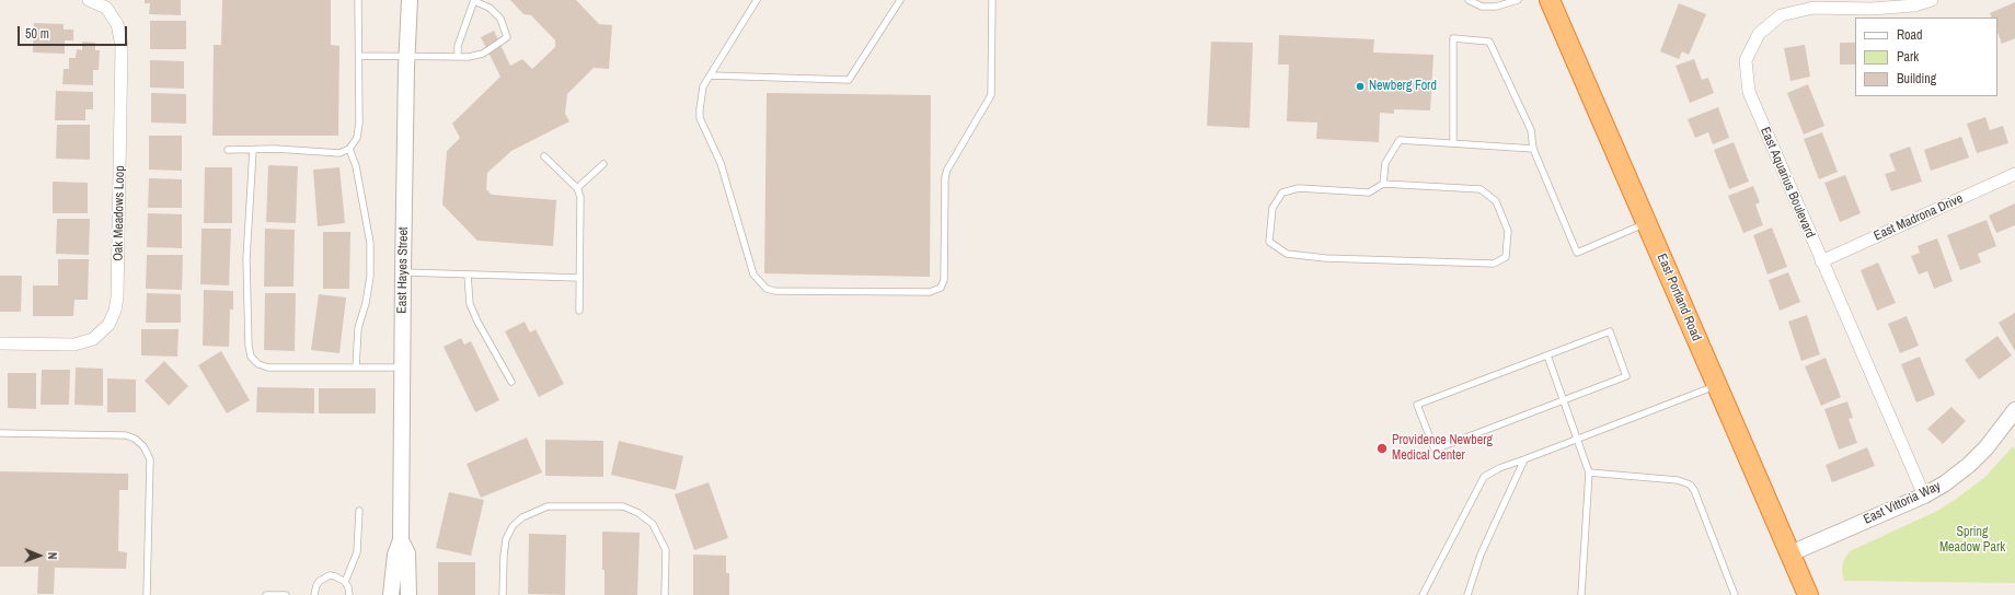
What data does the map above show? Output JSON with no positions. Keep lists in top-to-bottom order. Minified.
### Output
{"streets":{"highway":["East Portland Road"],"street":["East Aquarius Boulevard","Oak Meadows Loop","East Madrona Drive","East Hayes Street","East Vittoria Way"]},"crossings":[["East Aquarius Boulevard","East Madrona Drive"],["East Aquarius Boulevard","East Vittoria Way"],["East Portland Road","East Vittoria Way"]],"parks":["Spring Meadow Park"],"places":["Newberg Ford","Providence Newberg Medical Center"],"legend":["Road","Park","Building"],"scale_bar":"50 m","north":"right"}
